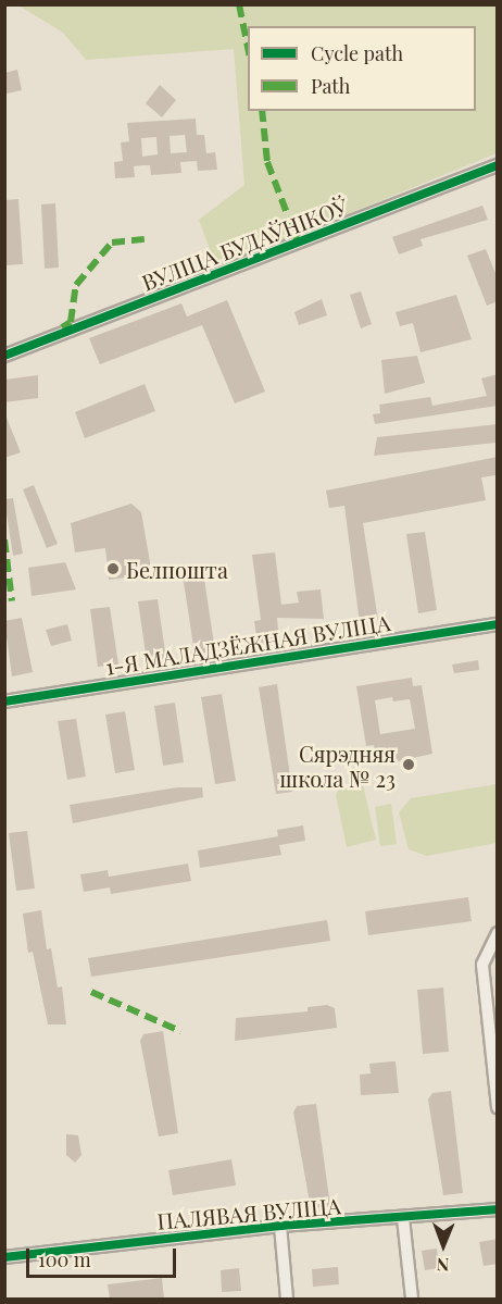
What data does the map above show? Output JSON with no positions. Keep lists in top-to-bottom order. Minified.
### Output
{"streets":{"street":["ВУЛІЦА БУДАЎНІКОЎ","1-Я МАЛАДЗЁЖНАЯ ВУЛІЦА","ПАЛЯВАЯ ВУЛІЦА"]},"places":["Белпошта","Сярэдняя школа № 23"],"legend":["Cycle path","Path"],"scale_bar":"100 m","north":"bottom"}
